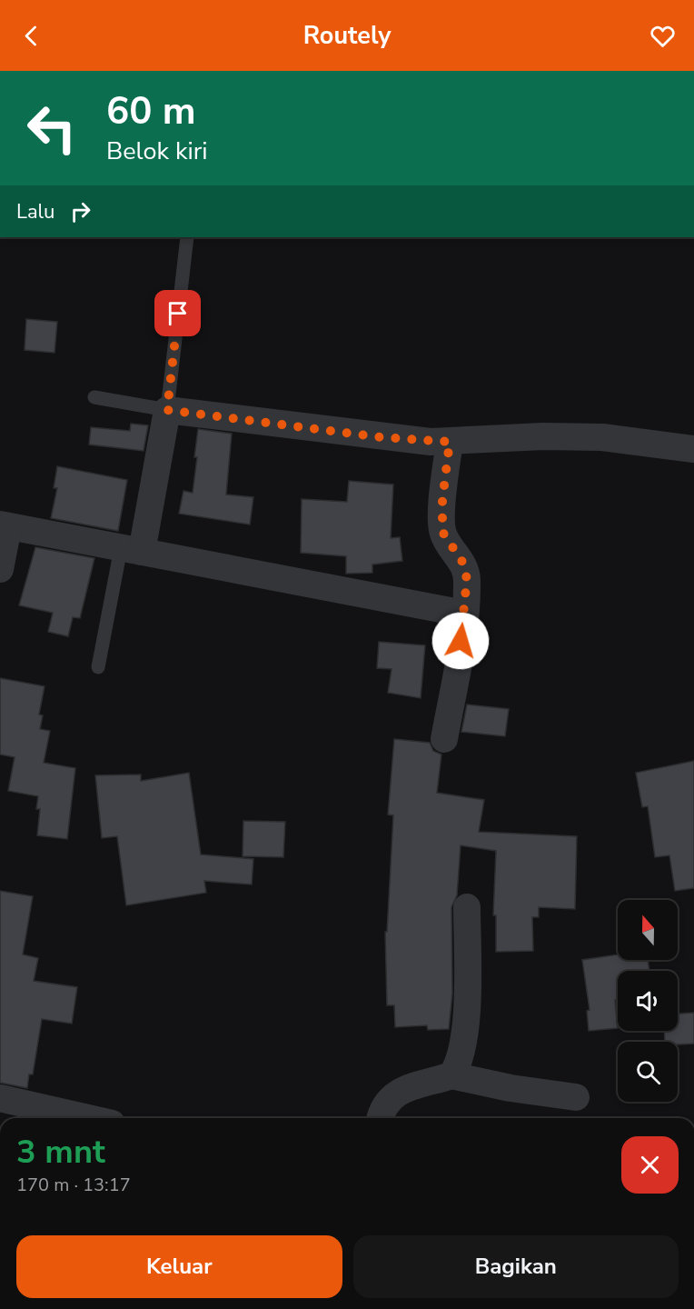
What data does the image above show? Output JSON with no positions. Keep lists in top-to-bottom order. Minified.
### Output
{"north":"top","page":{"header":"Routely","turn":["60 m","Belok kiri"],"then":"Lalu","heading":["3 mnt","170 m · 13:17"],"buttons":["Keluar","Bagikan"]}}
